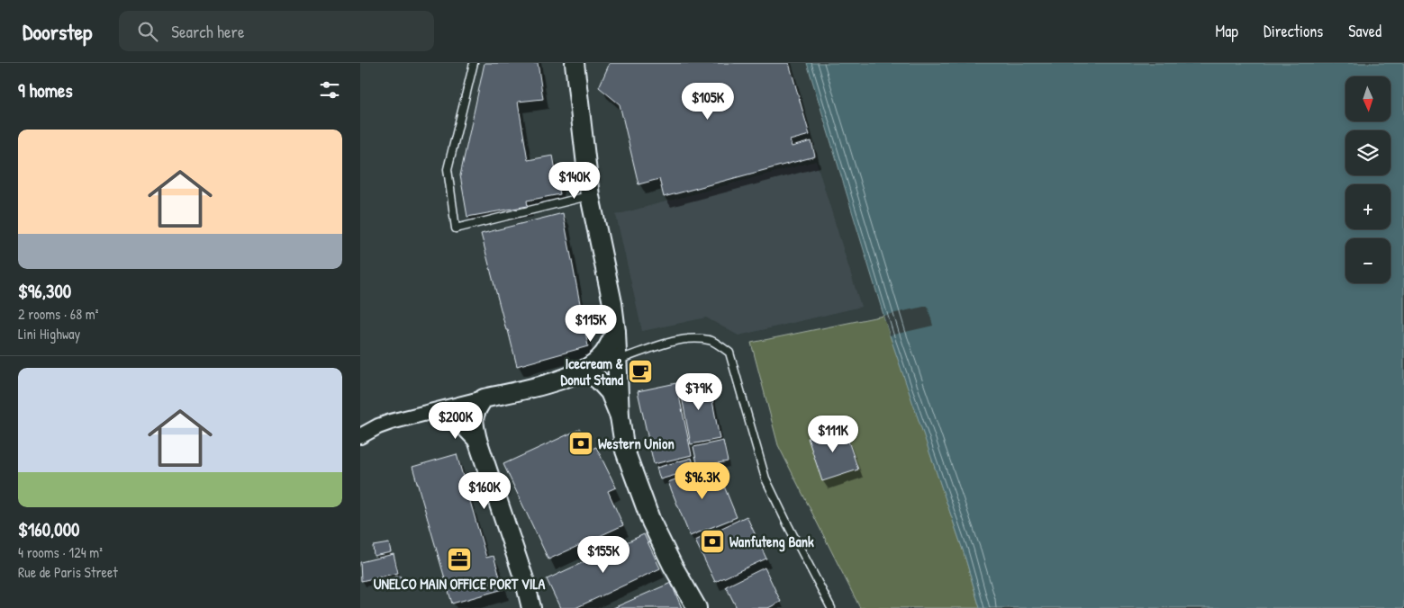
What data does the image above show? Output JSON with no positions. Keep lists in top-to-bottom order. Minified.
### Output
{"places":{"cafe":["Icecream & Donut Stand"],"bank":["Western Union","Wanfuteng Bank"],"office":["UNELCO MAIN OFFICE PORT VILA"]},"north":"bottom","page":{"header":"Doorstep","search":"Search here","nav":["Map","Directions","Saved"],"heading":"9 homes","map_buttons":["+","−"],"price":["$105K","$140K","$115K","$79K","$200K","$111K","$96.3K","$160K","$155K"],"list":[{"name":"$96,300","note":"2 rooms · 68 m² · Lini Highway"},{"name":"$160,000","note":"4 rooms · 124 m² · Rue de Paris Street"}]}}
